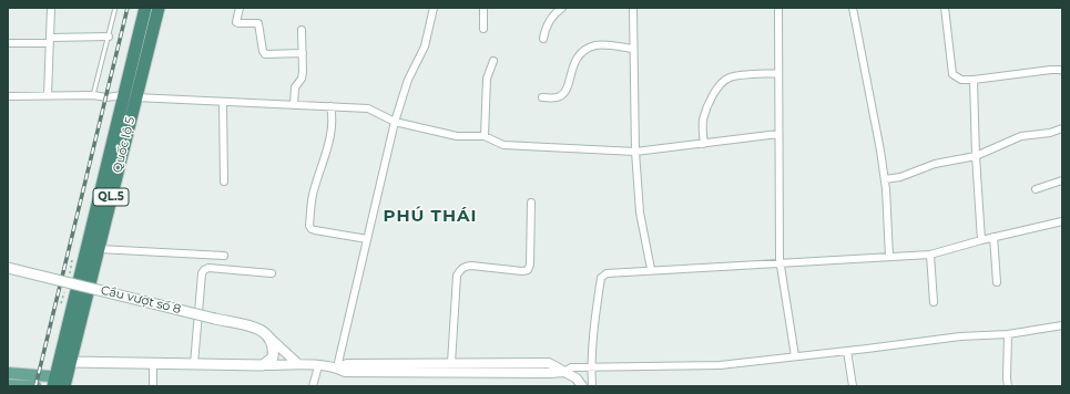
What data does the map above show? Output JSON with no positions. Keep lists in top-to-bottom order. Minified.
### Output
{"streets":{"highway":["Quốc lộ 5","QL.5"],"main road":["Cầu vượt số 8"]},"districts":["PHÚ THÁI"]}
